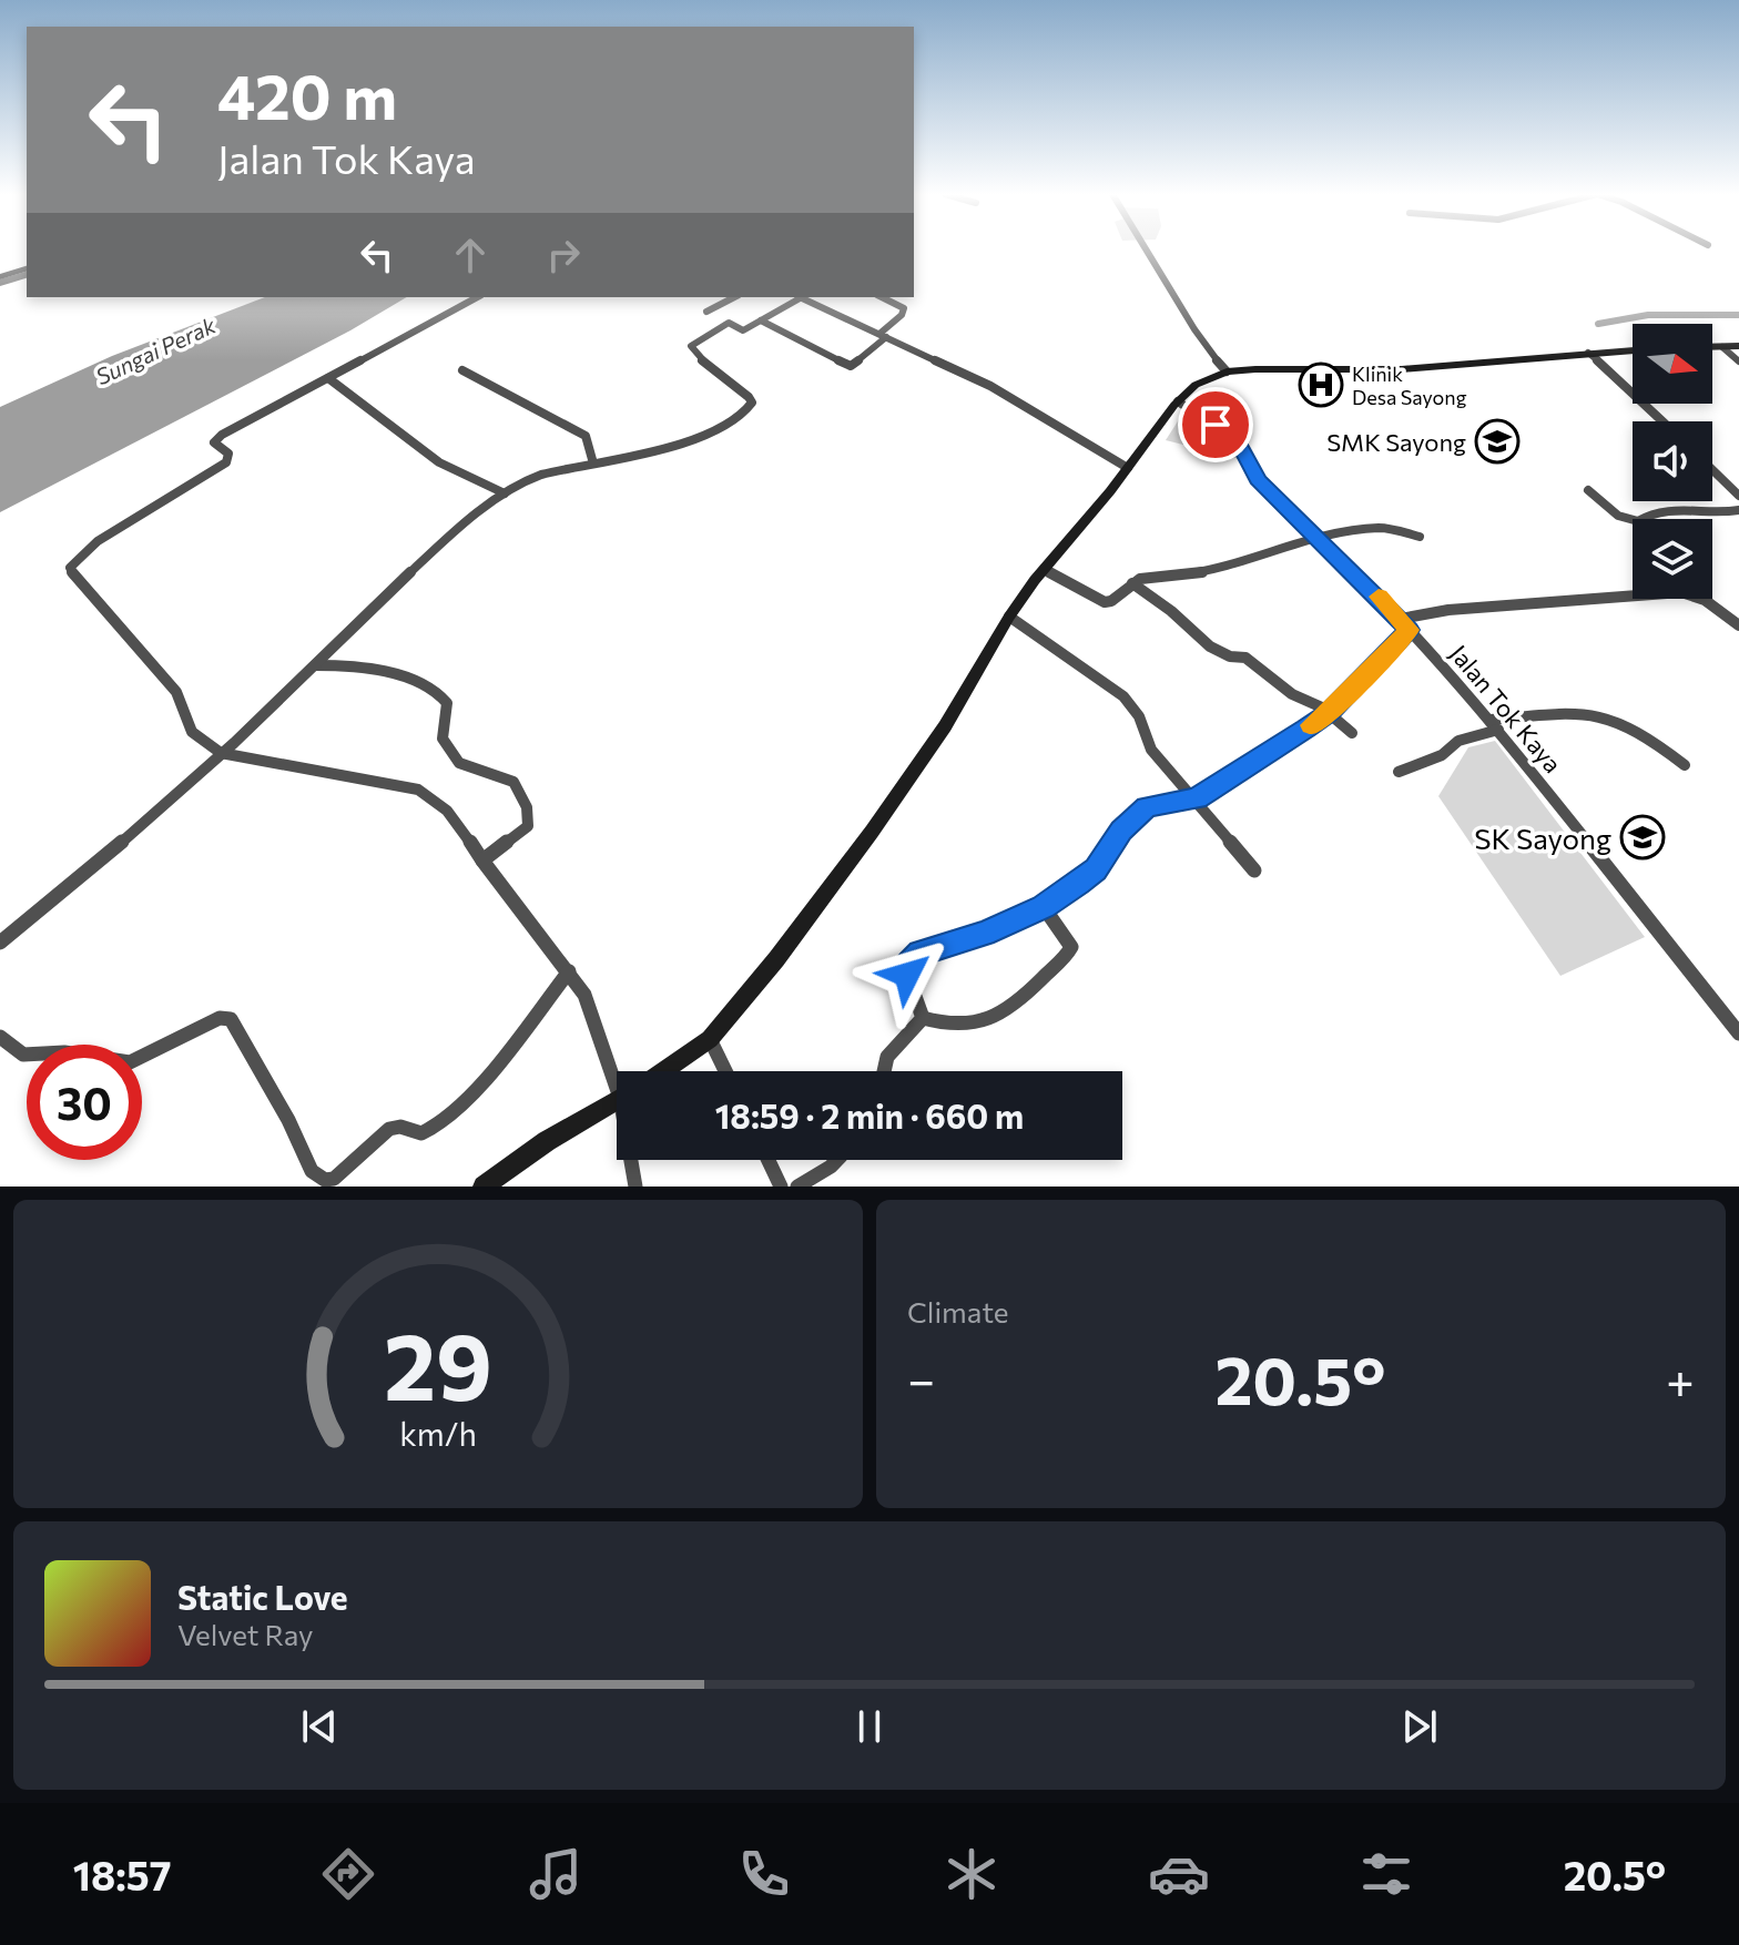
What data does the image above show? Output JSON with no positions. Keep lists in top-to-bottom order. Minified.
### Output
{"streets":{"street":["Jalan Tok Kaya"]},"water":["Sungai Perak"],"places":{"hospital":["Klinik Desa Sayong"],"school or university":["SMK Sayong","SK Sayong"]},"north":"right","page":{"turn":["420 m","Jalan Tok Kaya"],"limit":"30","trip":"18:59 · 2 min · 660 m","tile":"Climate","heat":["−","20.5°","+"],"song":["Static Love","Velvet Ray"],"tabs":["18:57","20.5°"],"gauge":["29","km/h"]}}
